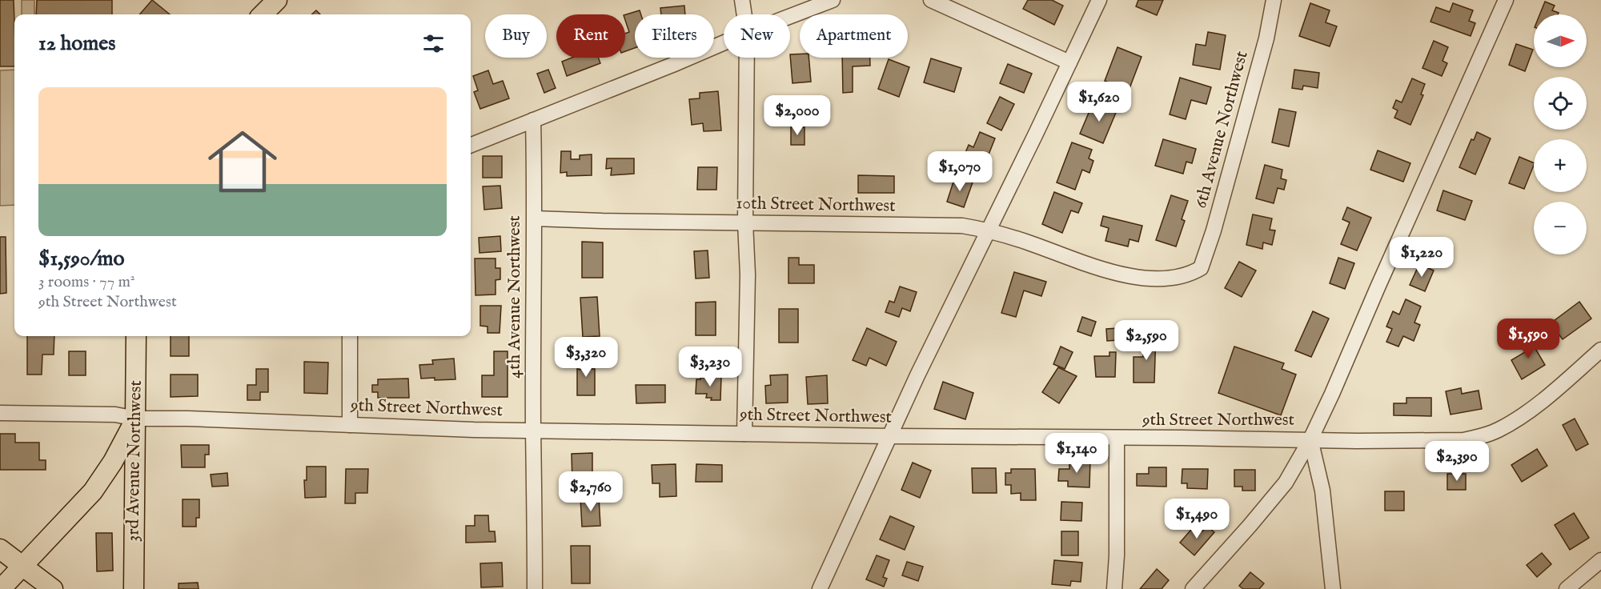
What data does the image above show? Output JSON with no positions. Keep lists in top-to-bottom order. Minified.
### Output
{"streets":{"main road":["3rd Avenue Northwest"],"street":["6th Avenue Northwest","10th Street Northwest","4th Avenue Northwest","9th Street Northwest"]},"crossings":[["6th Avenue Northwest","10th Street Northwest"],["10th Street Northwest","4th Avenue Northwest"],["4th Avenue Northwest","9th Street Northwest"],["9th Street Northwest","3rd Avenue Northwest"]],"north":"right","page":{"map_buttons":["+","−"],"chip":["Buy","Rent","Filters","New","Apartment"],"heading":"12 homes","list":[{"name":"$1,590/mo","note":"3 rooms · 77 m² · 9th Street Northwest"}],"price":["$1,620","$2,000","$1,070","$1,220","$1,590","$2,590","$3,320","$3,230","$1,140","$2,390","$2,760","$1,490"]}}
